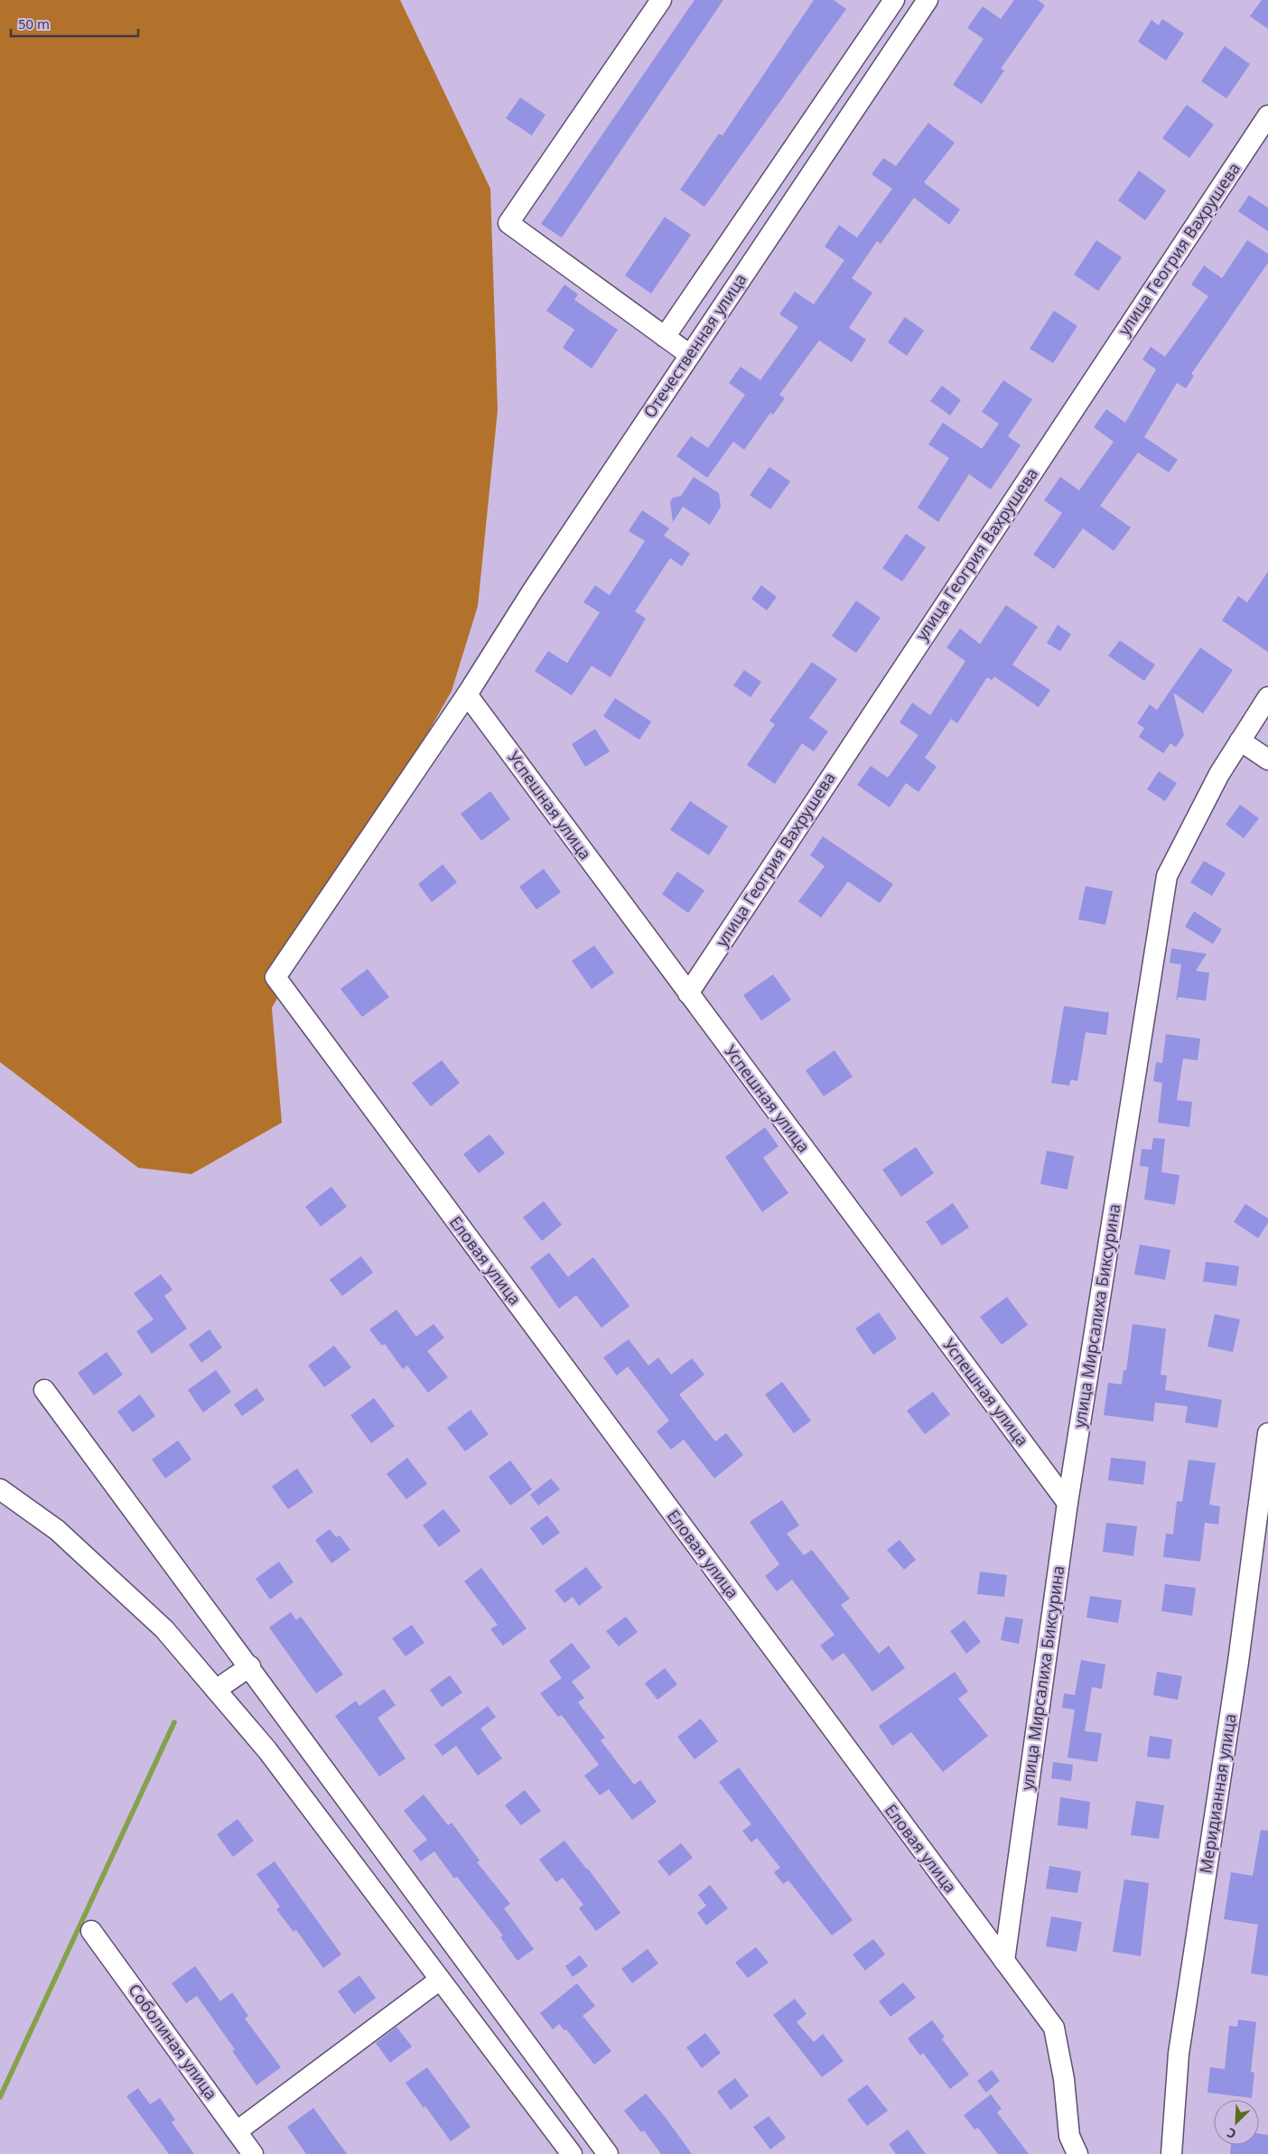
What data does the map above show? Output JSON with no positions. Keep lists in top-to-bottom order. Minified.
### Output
{"streets":{"street":["улица Геогрия Вахрушева","Отечественная улица","Успешная улица","Еловая улица","улица Мирсалиха Биксурина","Меридианная улица","Соболиная улица"]},"crossings":[["улица Геогрия Вахрушева","Успешная улица"],["Отечественная улица","Успешная улица"],["Отечественная улица","Еловая улица"],["Успешная улица","улица Мирсалиха Биксурина"],["Еловая улица","улица Мирсалиха Биксурина"]],"scale_bar":"50 m","north":"bottom left"}
